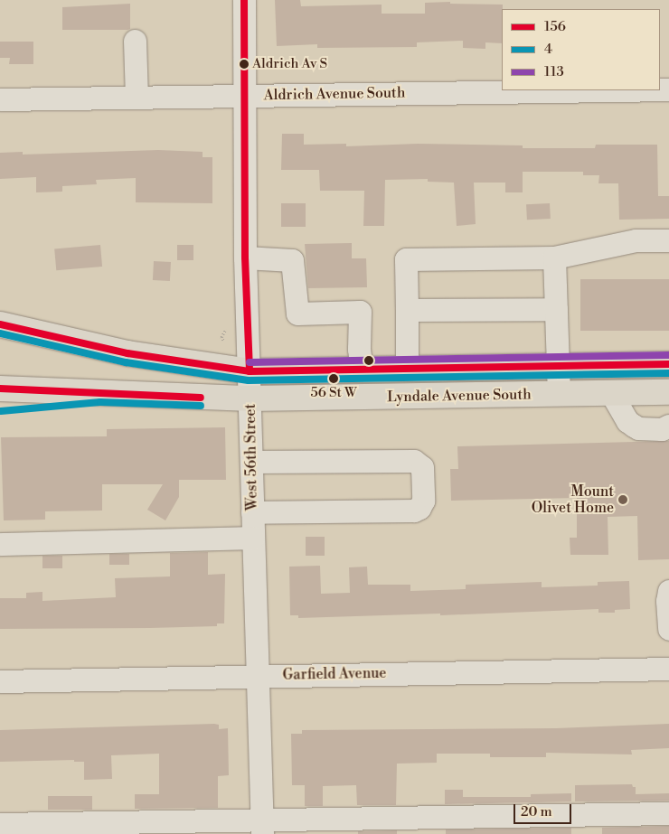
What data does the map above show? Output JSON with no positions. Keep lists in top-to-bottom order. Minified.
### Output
{"streets":{"main road":["Lyndale Avenue South"],"street":["Aldrich Avenue South","West 56th Street","Garfield Avenue"]},"crossings":[["Aldrich Avenue South","West 56th Street"],["Lyndale Avenue South","West 56th Street"],["West 56th Street","Garfield Avenue"]],"places":["Aldrich Av S","56 St W","Mount Olivet Home"],"lines":["transit line 156","transit line 4","transit line 113"],"legend":["156","4","113"],"scale_bar":"20 m"}
